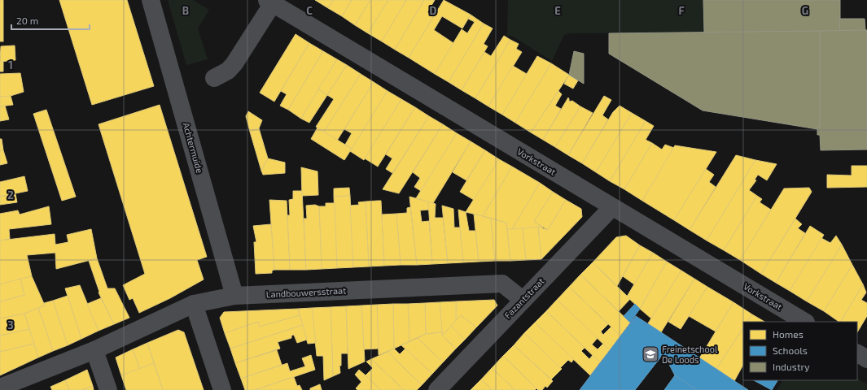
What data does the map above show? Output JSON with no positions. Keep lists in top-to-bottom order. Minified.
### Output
{"streets":{"street":["Achtermuide","Vorkstraat","Landbouwersstraat","Fazantstraat"]},"crossings":[["Achtermuide","Landbouwersstraat"],["Vorkstraat","Fazantstraat"],["Landbouwersstraat","Fazantstraat"]],"places":{"school or university":["Freinetschool De Loods"]},"legend":["Homes","Schools","Industry"],"scale_bar":"20 m","grid":{"columns":["B","C","D","E","F","G"],"rows":["1","2","3"]}}
